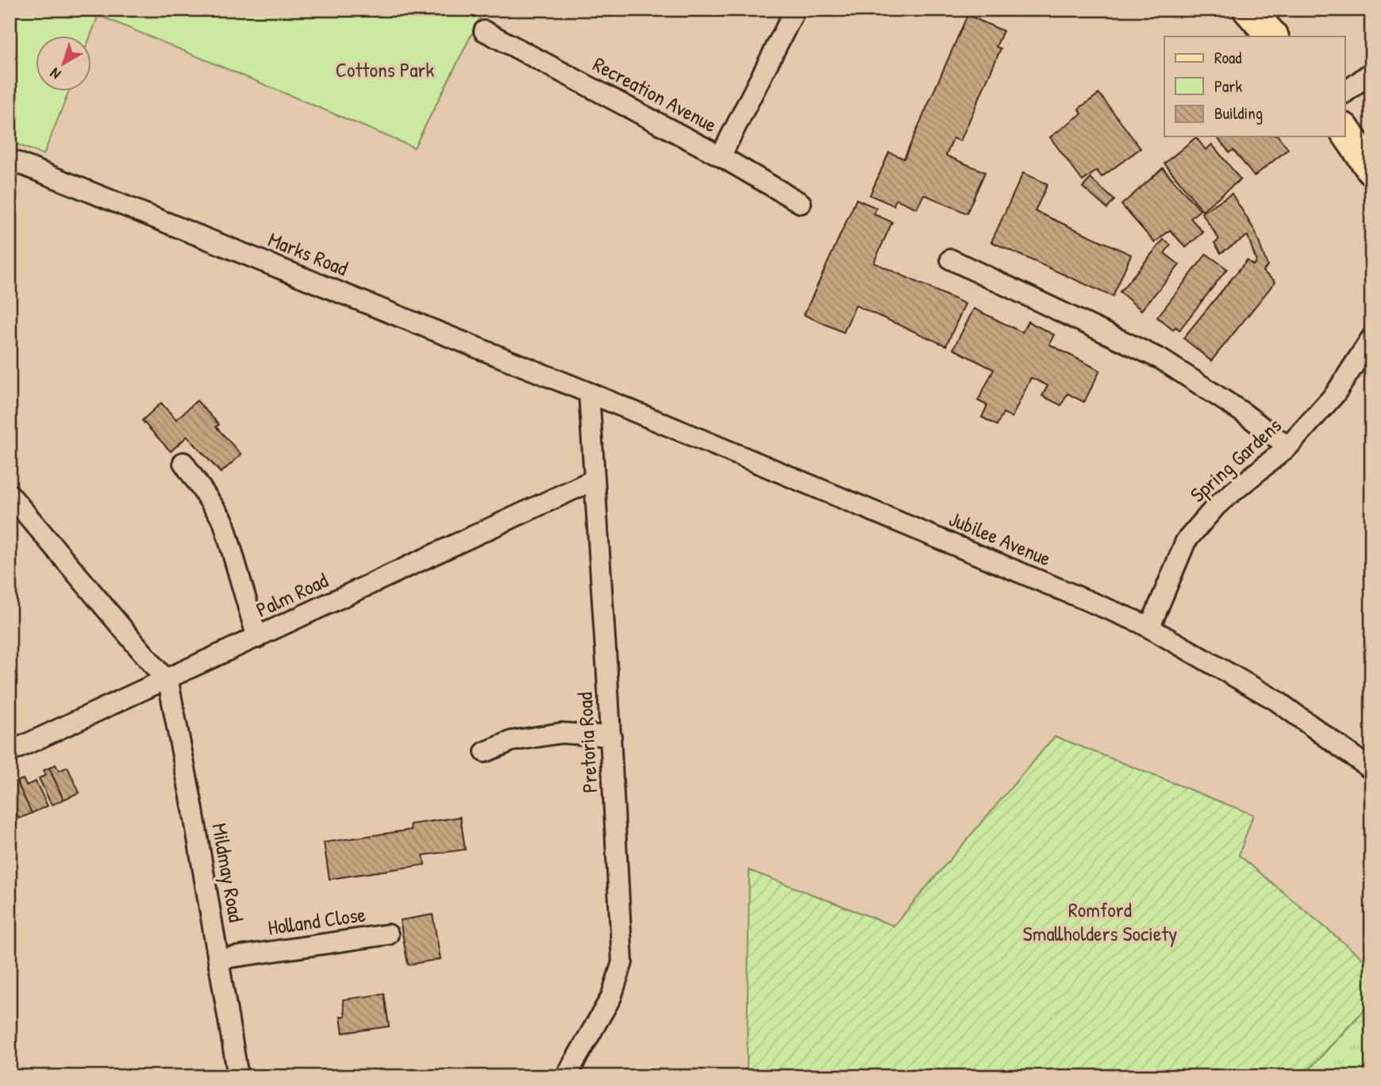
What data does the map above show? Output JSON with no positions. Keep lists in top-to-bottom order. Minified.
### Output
{"streets":{"street":["Recreation Avenue","Marks Road","Spring Gardens","Jubilee Avenue","Palm Road","Pretoria Road","Mildmay Road","Holland Close"]},"crossings":[["Marks Road","Jubilee Avenue"],["Marks Road","Pretoria Road"],["Spring Gardens","Jubilee Avenue"],["Jubilee Avenue","Pretoria Road"],["Palm Road","Pretoria Road"],["Palm Road","Mildmay Road"],["Mildmay Road","Holland Close"]],"parks":["Cottons Park","Romford Smallholders Society"],"legend":["Road","Park","Building"],"north":"bottom left"}
